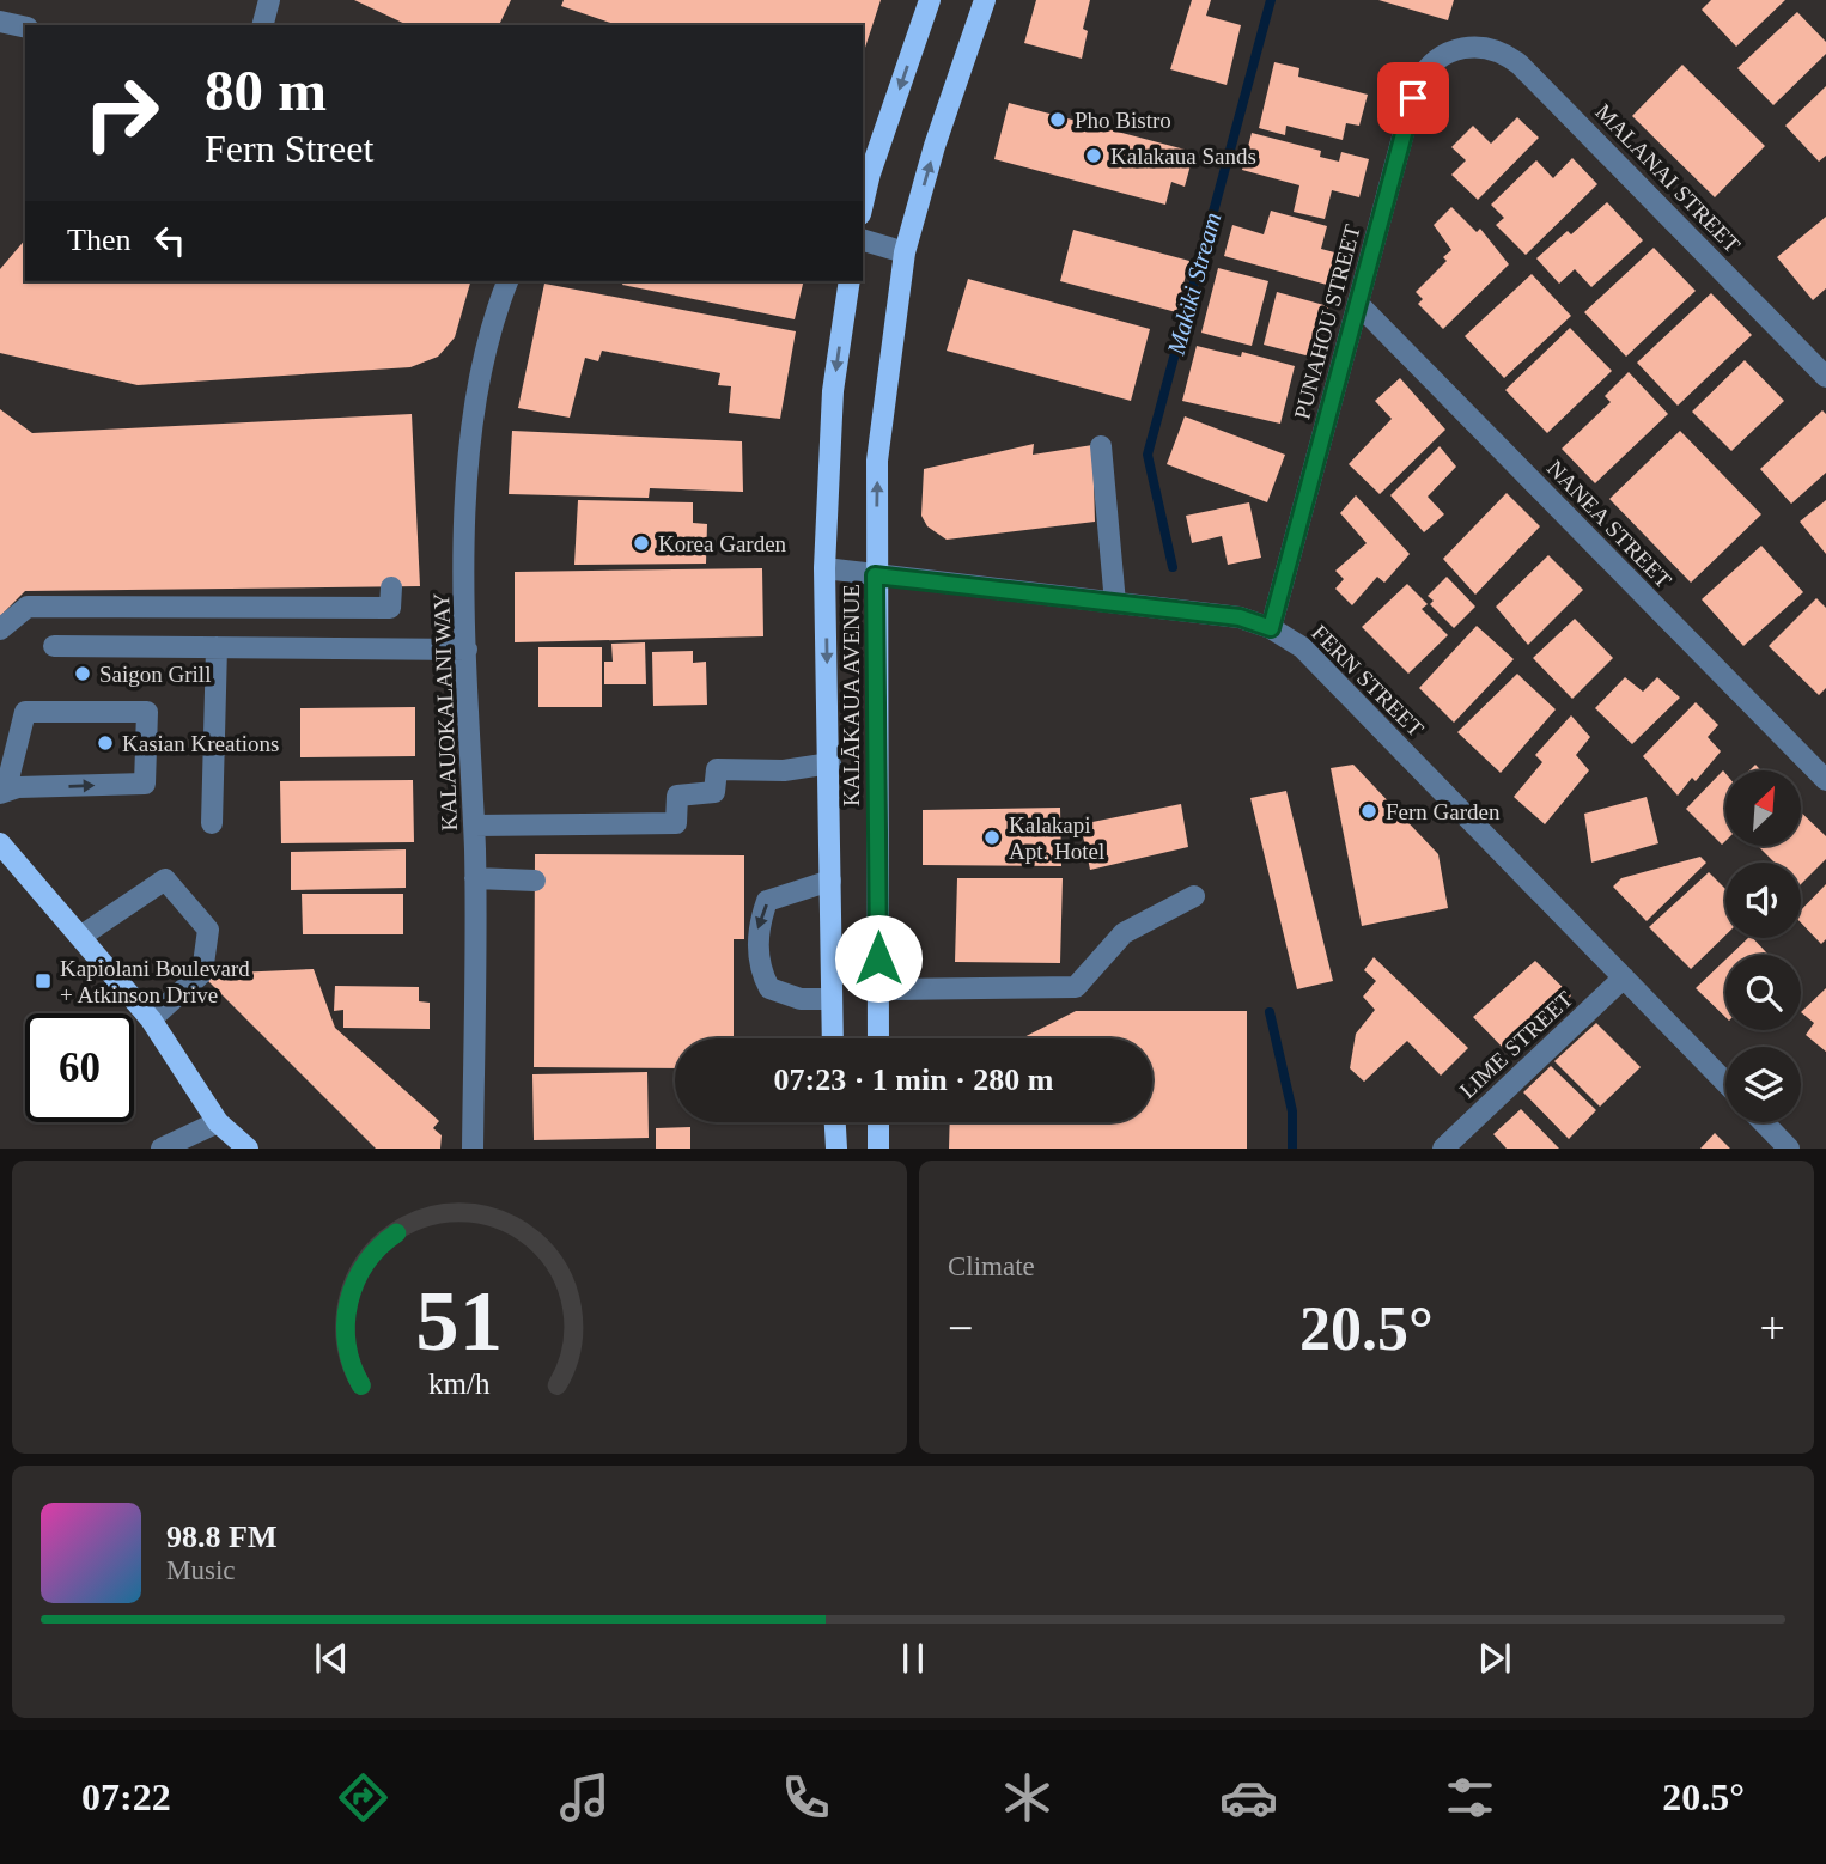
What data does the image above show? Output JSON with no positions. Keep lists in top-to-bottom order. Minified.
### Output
{"streets":{"main road":["KALĀKAUA AVENUE"],"street":["MALANAI STREET","PUNAHOU STREET","NANEA STREET","FERN STREET","KALAUOKALANI WAY","LIME STREET"]},"crossings":[["MALANAI STREET","PUNAHOU STREET"],["PUNAHOU STREET","NANEA STREET"],["PUNAHOU STREET","FERN STREET"],["FERN STREET","KALĀKAUA AVENUE"],["FERN STREET","LIME STREET"]],"water":["Makiki Stream"],"places":{"other":["Pho Bistro","Kalakaua Sands","Korea Garden","Saigon Grill","Kasian Kreations","Fern Garden","Kalakapi Apt. Hotel"],"transit":["Kapiolani Boulevard + Atkinson Drive"]},"north":"top right","page":{"turn":["80 m","Fern Street"],"then":"Then","limit":"60","trip":"07:23 · 1 min · 280 m","tile":"Climate","heat":["−","20.5°","+"],"song":["98.8 FM","Music"],"tabs":["07:22","20.5°"],"gauge":["51","km/h"]}}
